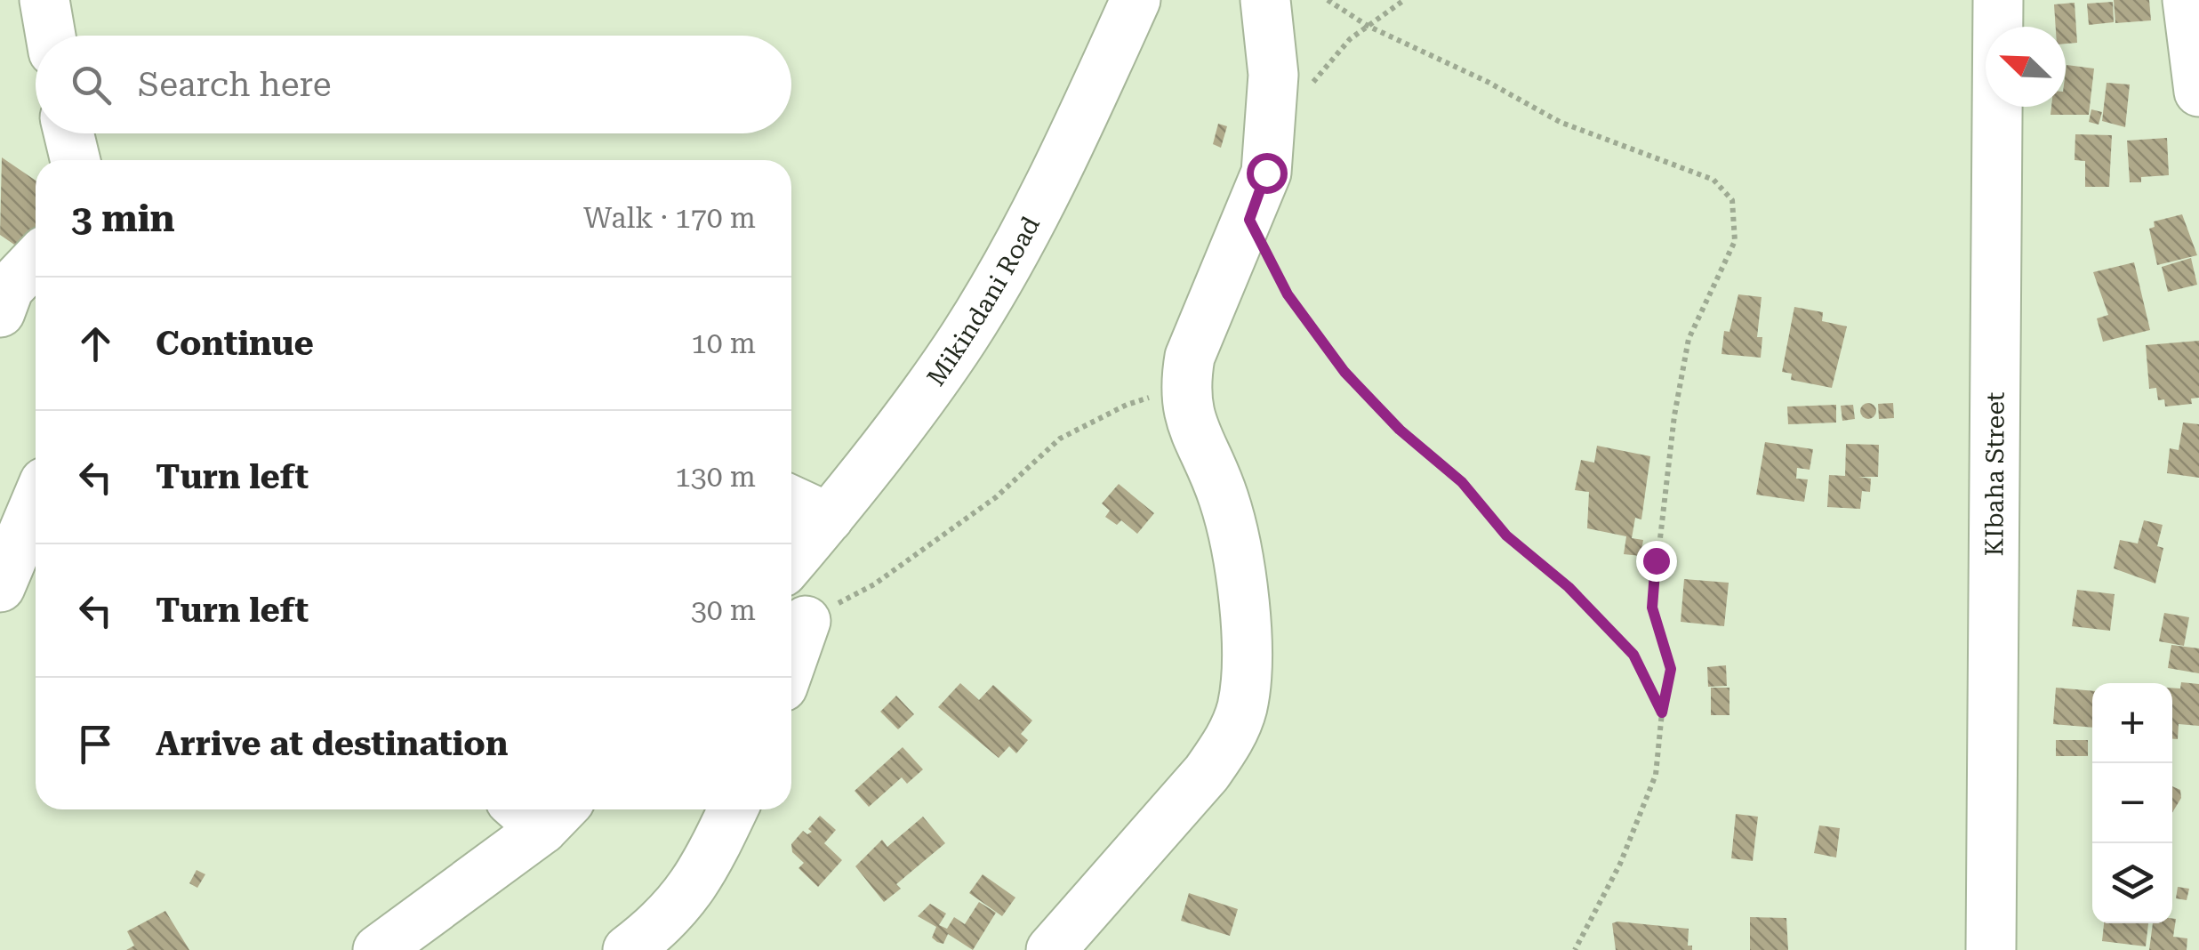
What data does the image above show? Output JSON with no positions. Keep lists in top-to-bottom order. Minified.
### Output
{"streets":{"main road":["Mikindani Road","KIbaha Street"]},"north":"top left","page":{"search":"Search here","heading":["3 min","Walk · 170 m"],"list":[["Continue","10 m"],["Turn left","130 m"],["Turn left","30 m"],"Arrive at destination"],"map_buttons":["+","−"]}}
